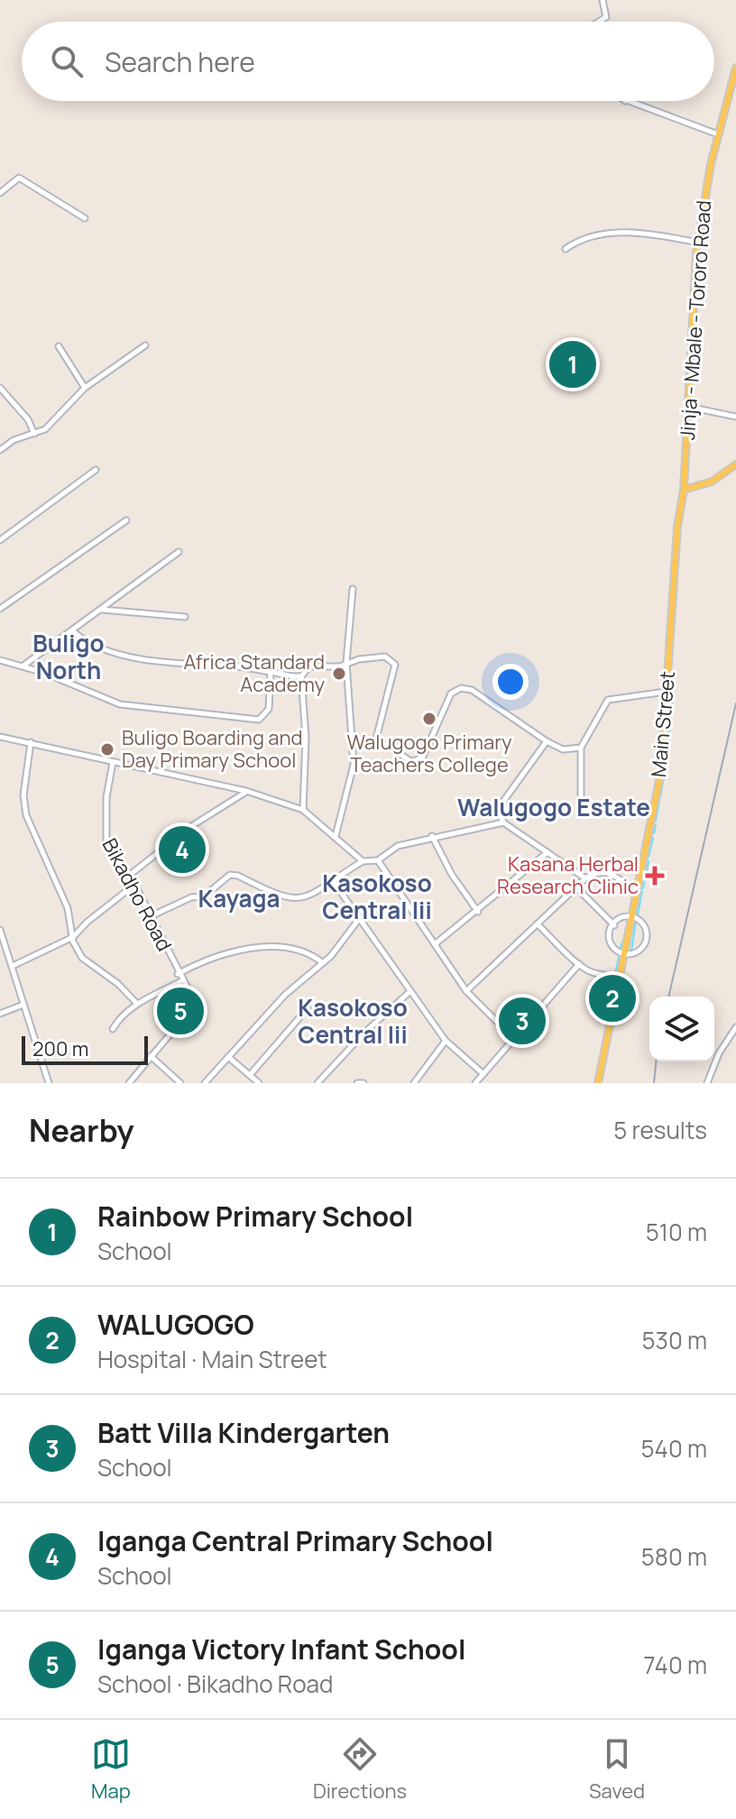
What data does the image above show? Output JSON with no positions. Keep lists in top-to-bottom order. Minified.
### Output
{"streets":{"main road":["Jinja - Mbale - Tororo Road","Main Street"],"street":["Bikadho Road"]},"crossings":[["Jinja - Mbale - Tororo Road","Main Street"]],"districts":["Buligo North","Walugogo Estate","Kasokoso Central Iii","Kayaga","Kasokoso Central Iii"],"places":{"other":["Africa Standard Academy","Walugogo Primary Teachers College","Buligo Boarding and Day Primary School"],"health":["Kasana Herbal Research Clinic"]},"scale_bar":"200 m","page":{"search":"Search here","pins":["1","4","2","5","3"],"scale":"200 m","heading":["Nearby","5 results"],"list":[{"mark":"1","name":"Rainbow Primary School","note":"School","value":"510 m"},{"mark":"2","name":"WALUGOGO","note":"Hospital · Main Street","value":"530 m"},{"mark":"3","name":"Batt Villa Kindergarten","note":"School","value":"540 m"},{"mark":"4","name":"Iganga Central Primary School","note":"School","value":"580 m"},{"mark":"5","name":"Iganga Victory Infant School","note":"School · Bikadho Road","value":"740 m"}],"nav":["Map","Directions","Saved"]}}
